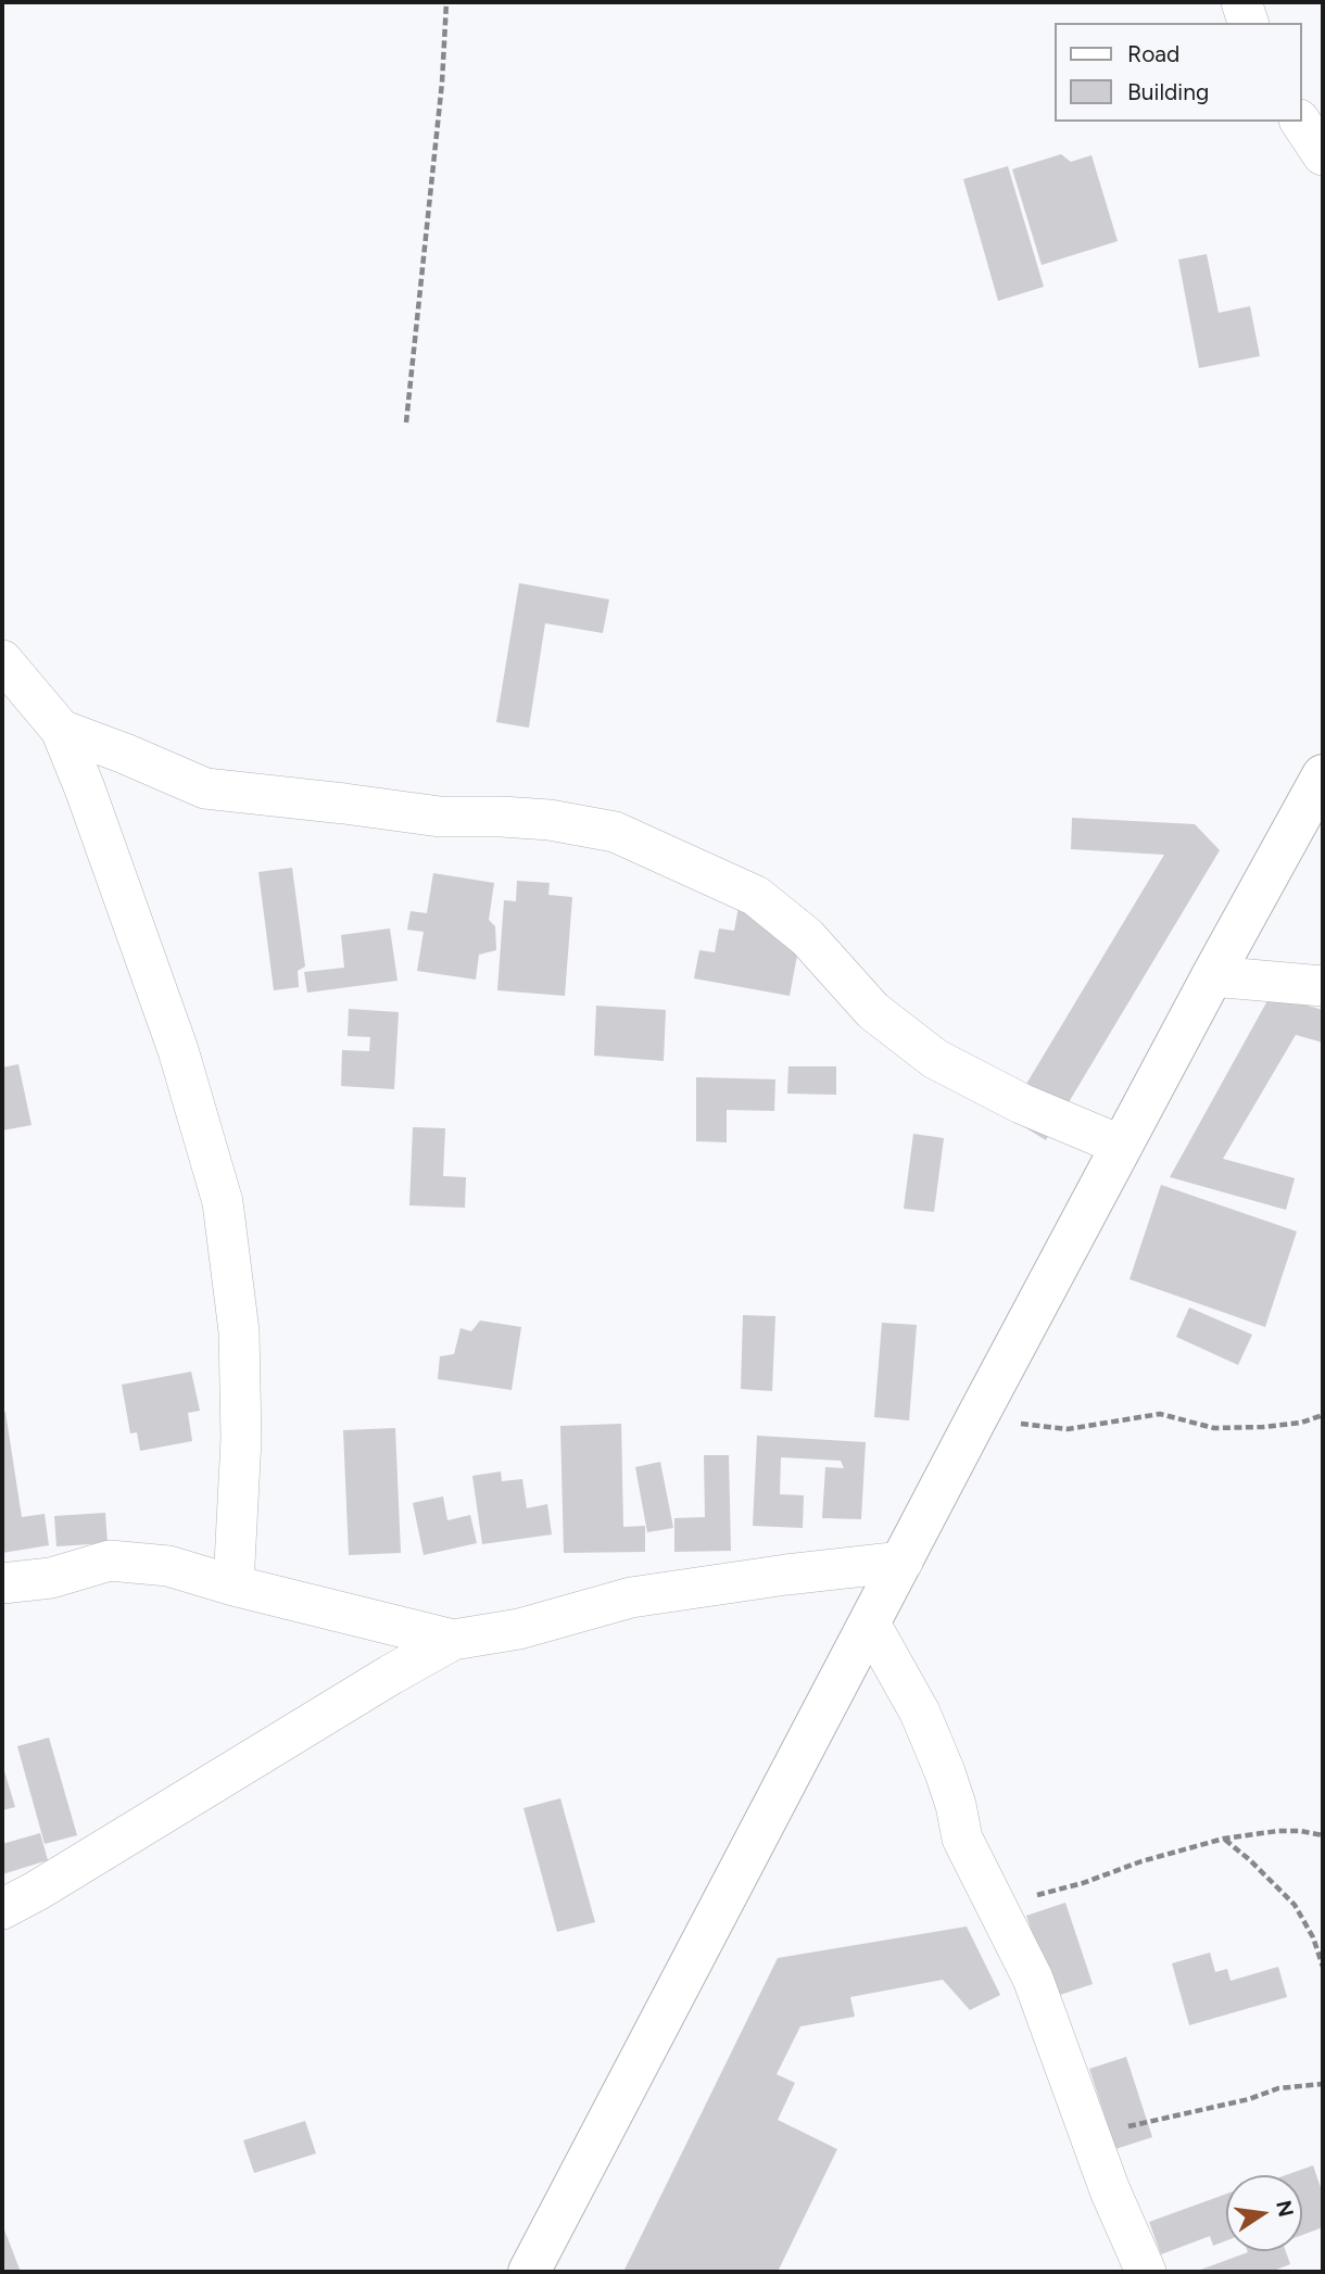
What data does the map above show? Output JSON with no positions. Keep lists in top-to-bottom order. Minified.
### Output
{"legend":["Road","Building"],"north":"right"}
